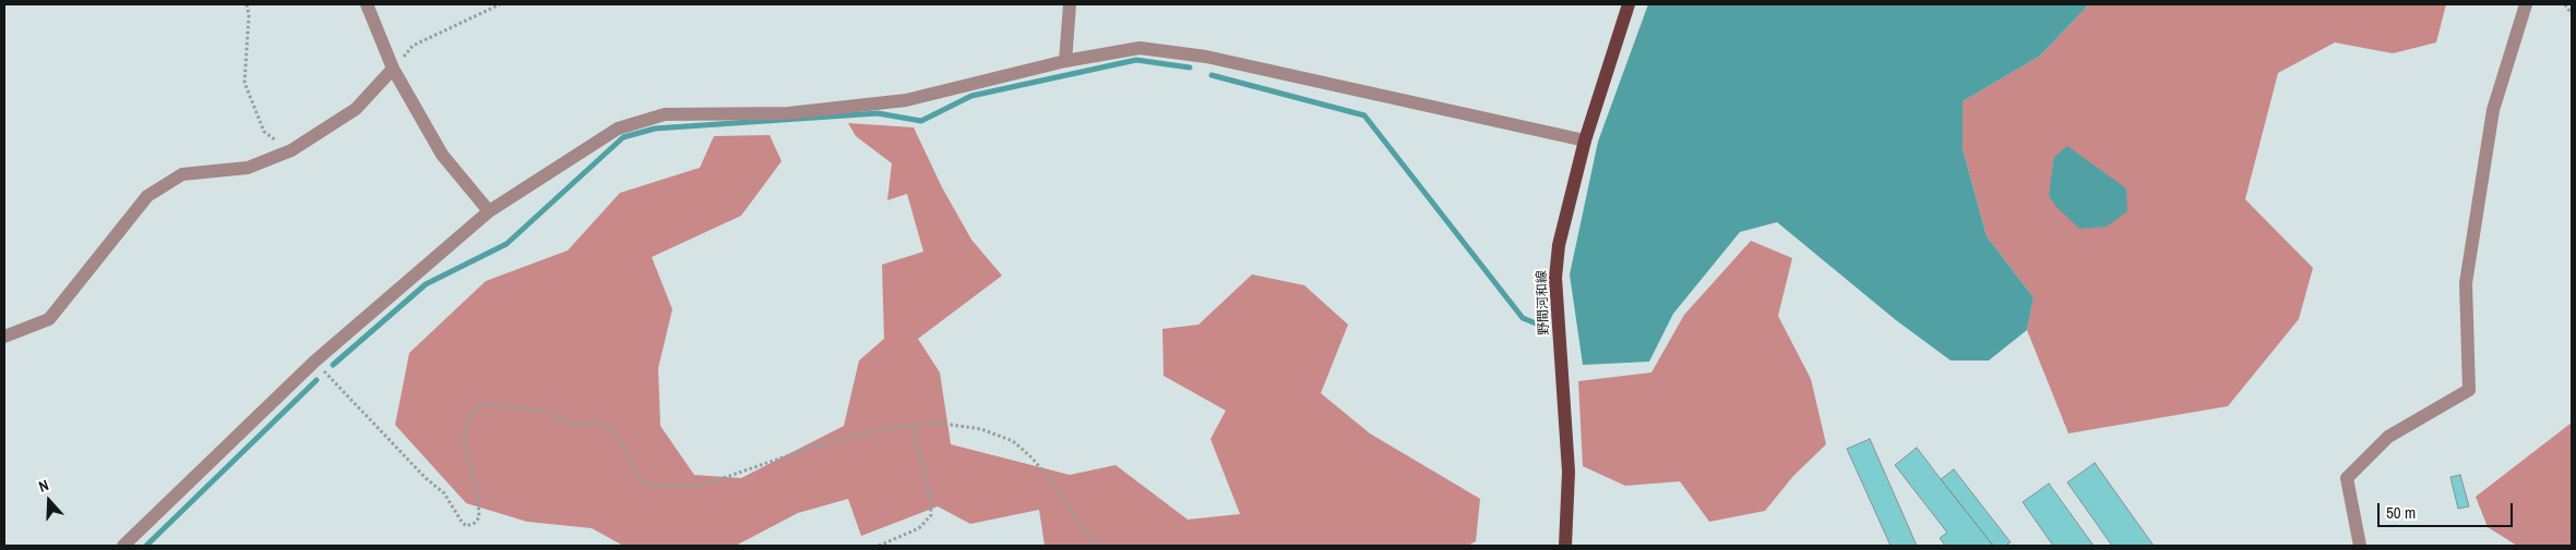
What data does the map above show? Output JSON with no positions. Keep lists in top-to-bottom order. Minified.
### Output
{"streets":{"main road":["野間河和線"]},"scale_bar":"50 m","north":"top"}
